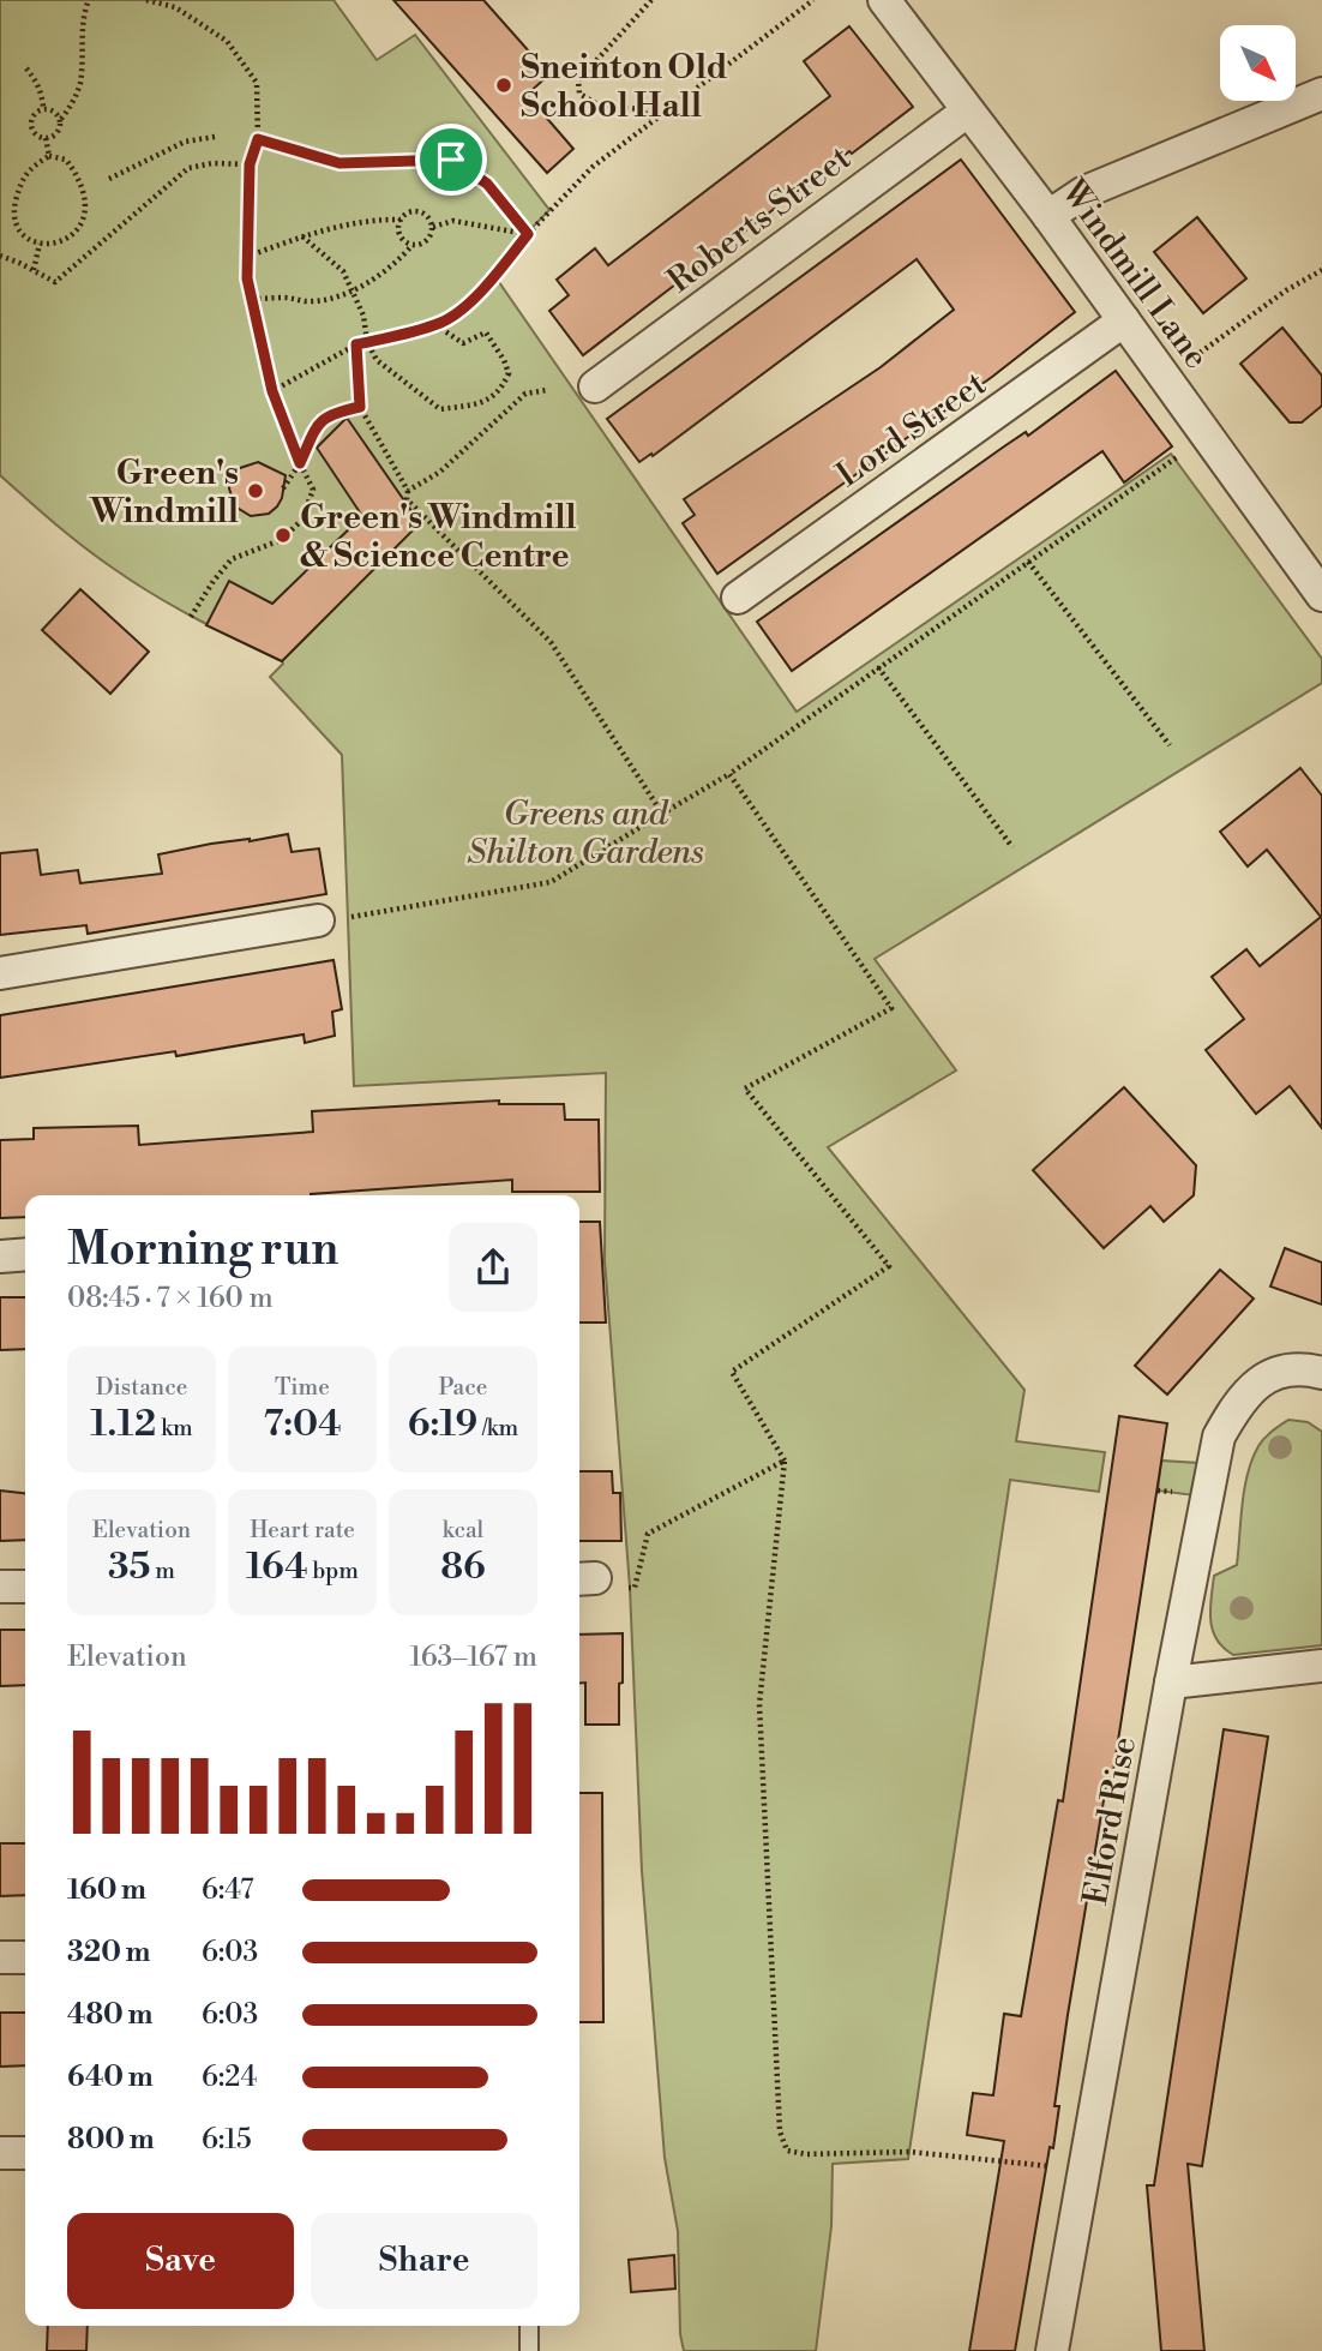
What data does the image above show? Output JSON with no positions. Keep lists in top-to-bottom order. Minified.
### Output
{"streets":{"street":["Roberts Street","Windmill Lane","Lord Street","Elford Rise"]},"crossings":[["Roberts Street","Windmill Lane"],["Windmill Lane","Lord Street"]],"parks":["Greens and Shilton Gardens"],"places":["Sneinton Old School Hall","Green's Windmill","Green's Windmill & Science Centre"],"north":"bottom right","page":{"heading":["Morning run","08:45 · 7 × 160 m"],"stats":[["Distance","1.12 km"],["Time","7:04"],["Pace","6:19 /km"],["Elevation","35 m"],["Heart rate","164 bpm"],["kcal","86"]],"chart":["Elevation","163–167 m"],"list":[{"name":"160 m","note":"6:47"},{"name":"320 m","note":"6:03"},{"name":"480 m","note":"6:03"},{"name":"640 m","note":"6:24"},{"name":"800 m","note":"6:15"}],"buttons":["Save","Share"]}}
